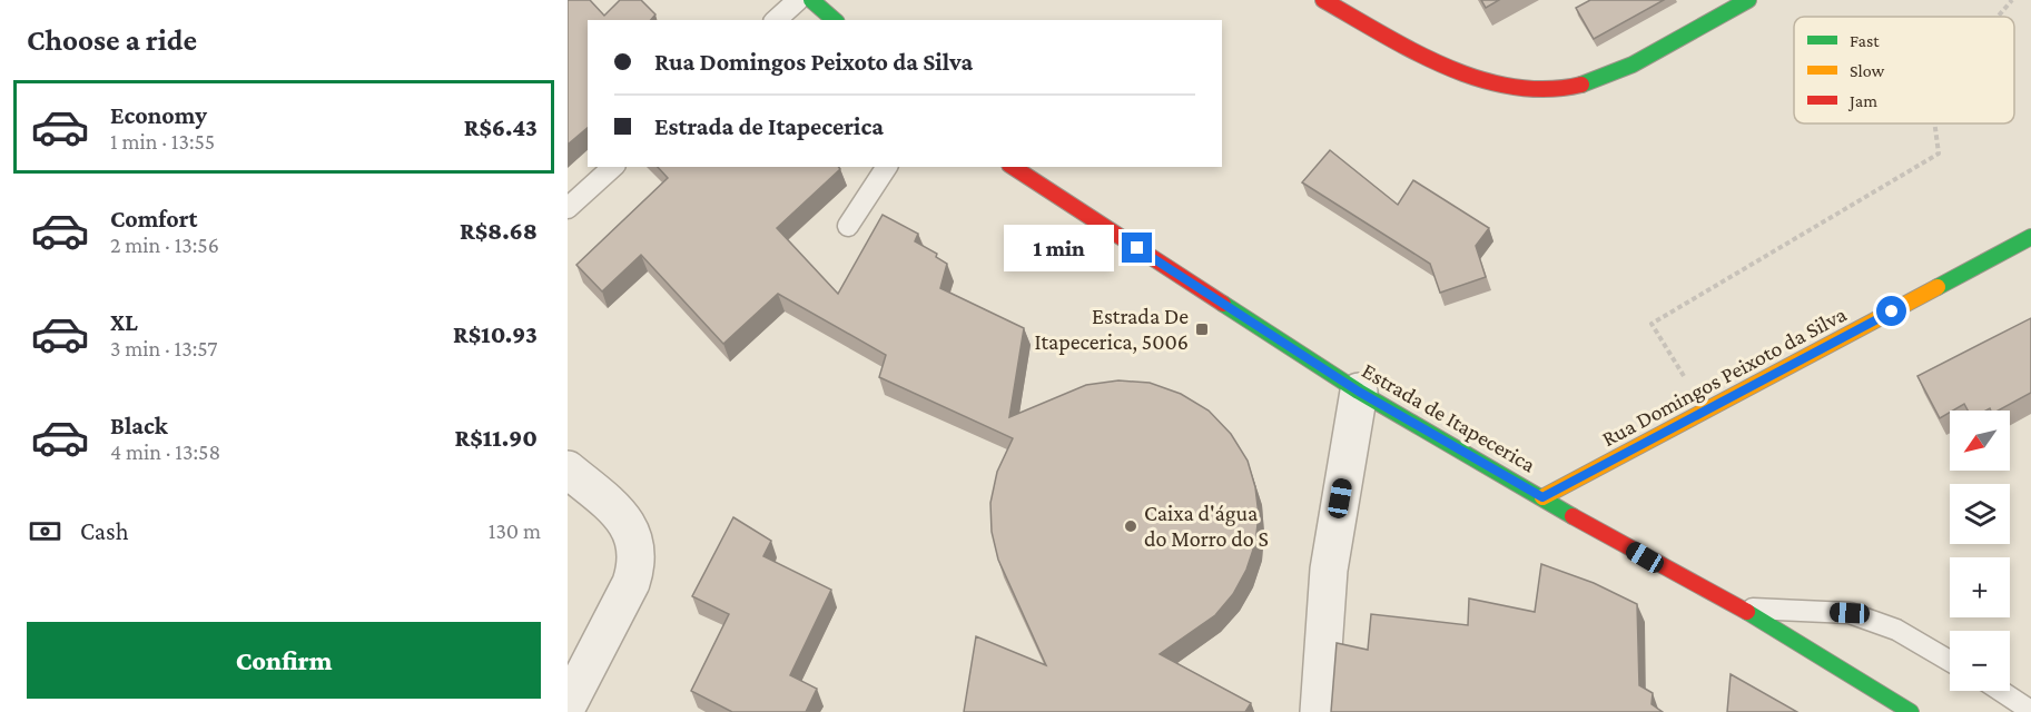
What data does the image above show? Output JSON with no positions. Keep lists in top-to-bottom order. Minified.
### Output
{"streets":{"main road":["Rua Domingos Peixoto da Silva","Estrada de Itapecerica"]},"crossings":[["Rua Domingos Peixoto da Silva","Estrada de Itapecerica"]],"places":{"transit":["Estrada De Itapecerica, 5006"],"other":["Caixa d'água do Morro do S"]},"legend":["Fast","Slow","Jam"],"north":"bottom left","page":{"heading":"Choose a ride","banner":["Rua Domingos Peixoto da Silva","Estrada de Itapecerica"],"list":[{"name":"Economy","note":"1 min · 13:55","value":"R$6.43"},{"name":"Comfort","note":"2 min · 13:56","value":"R$8.68"},{"name":"XL","note":"3 min · 13:57","value":"R$10.93"},{"name":"Black","note":"4 min · 13:58","value":"R$11.90"}],"bubble":"1 min","map_buttons":["+","−"],"pay":["Cash","130 m"],"buttons":"Confirm"}}
